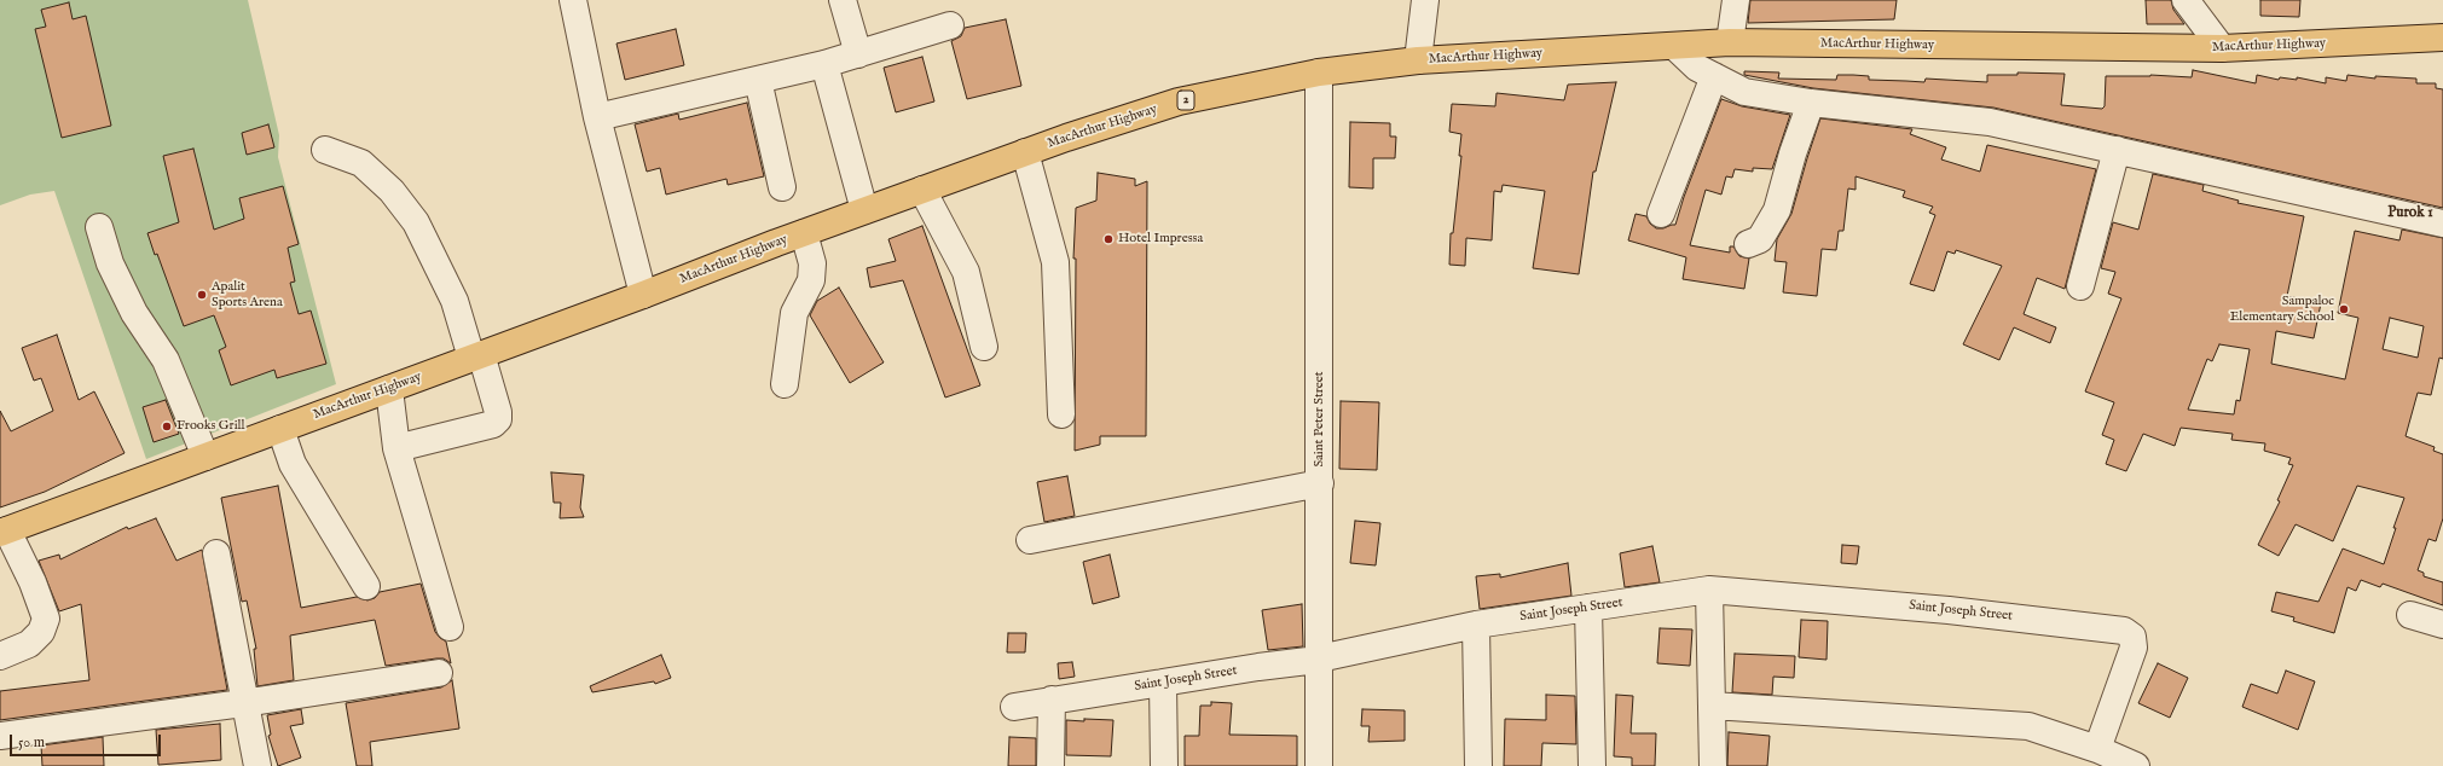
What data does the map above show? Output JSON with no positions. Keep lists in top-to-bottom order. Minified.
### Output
{"streets":{"highway":["MacArthur Highway","2"],"street":["Saint Peter Street","Saint Joseph Street"]},"crossings":[["MacArthur Highway","Saint Peter Street"],["Saint Peter Street","Saint Joseph Street"]],"districts":["Purok 1"],"places":["Hotel Impressa","Apalit Sports Arena","Sampaloc Elementary School","Frooks Grill"],"scale_bar":"50 m"}
